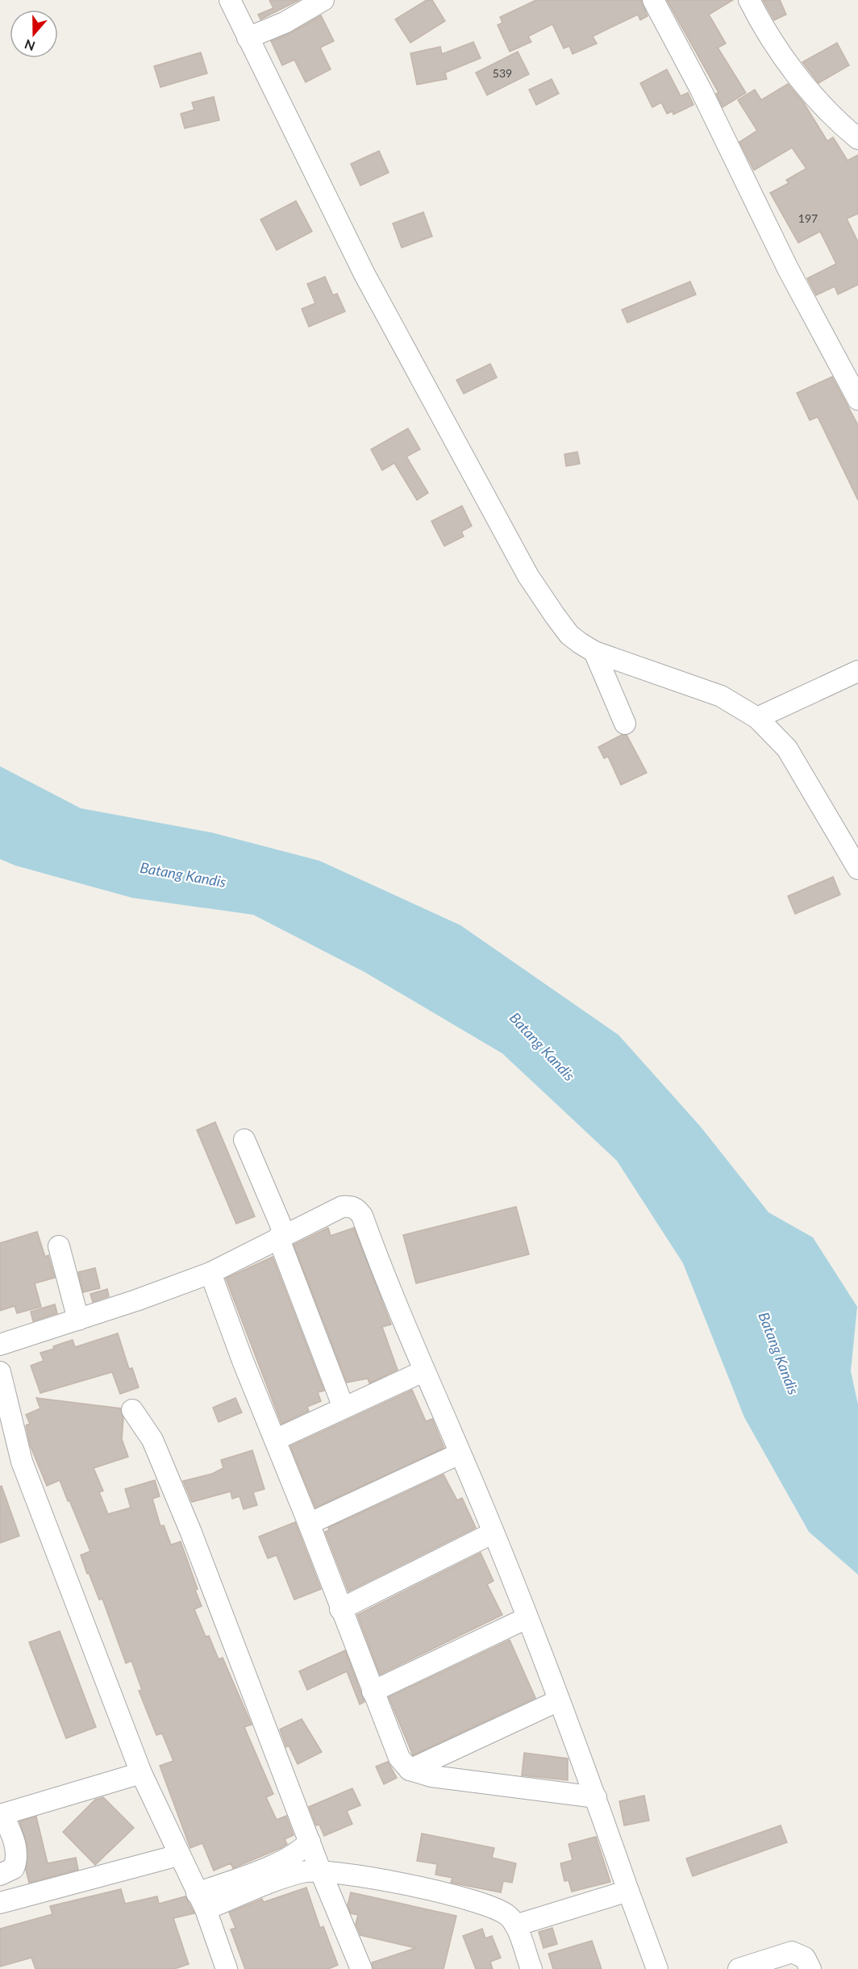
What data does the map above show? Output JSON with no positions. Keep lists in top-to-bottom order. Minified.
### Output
{"water":["Batang Kandis"],"house_numbers":["539","197"],"north":"bottom"}
